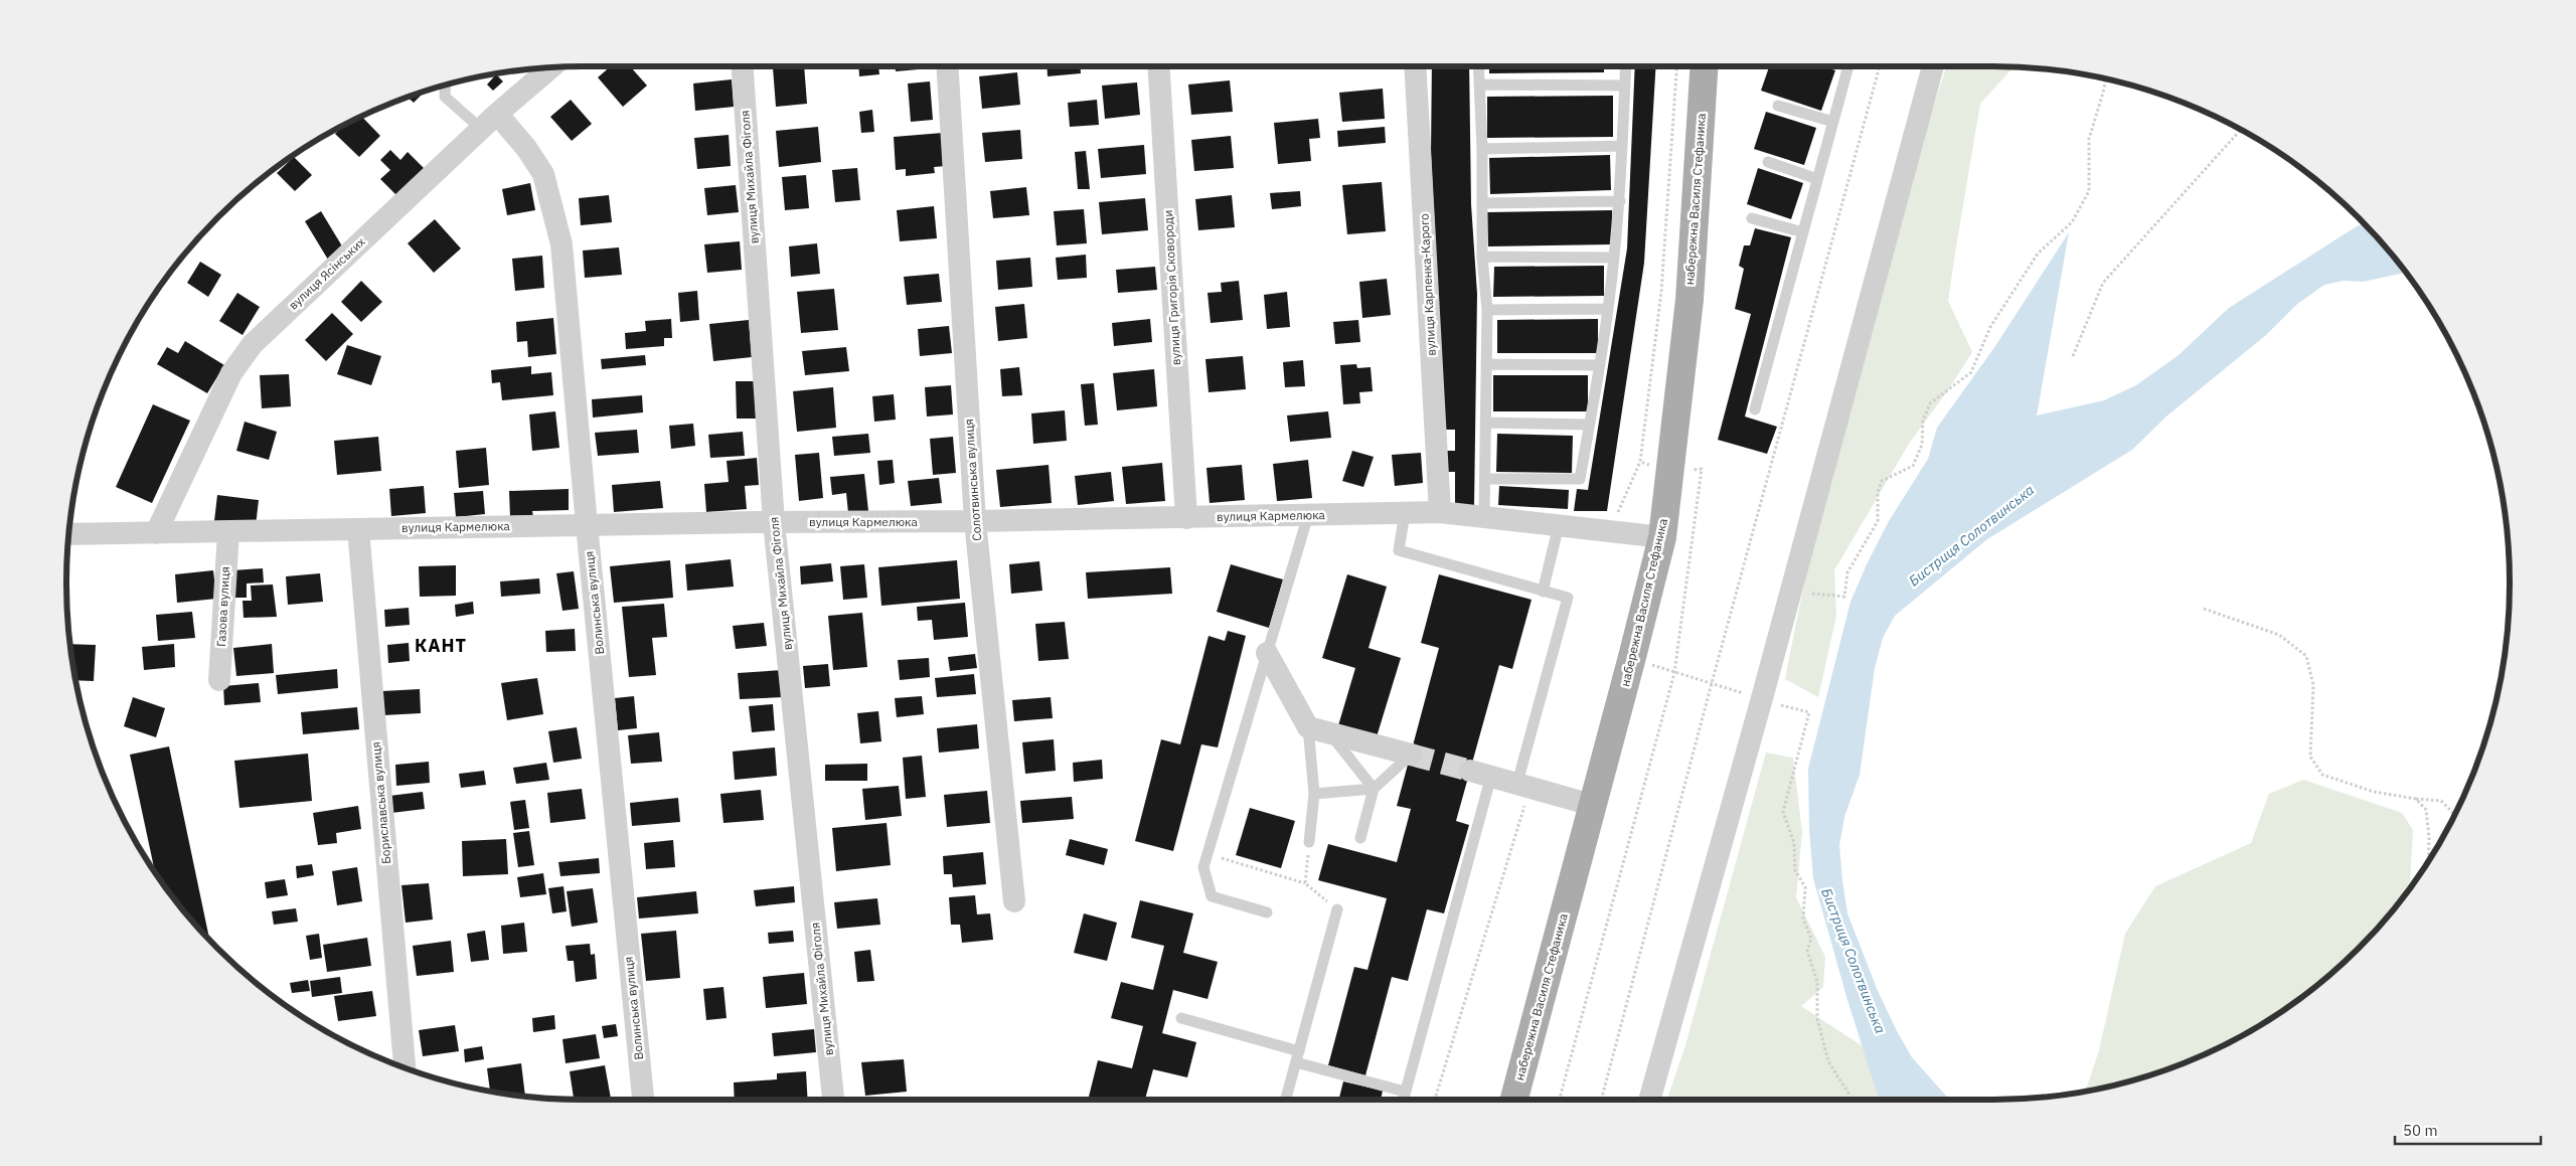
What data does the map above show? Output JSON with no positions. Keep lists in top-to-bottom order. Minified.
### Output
{"streets":{"main road":["набережна Василя Стефаника"],"street":["вулиця Михайла Фіголя","вулиця Ясінських","вулиця Карпенка-Карого","вулиця Григорія Сковороди","Солотвинська вулиця","вулиця Кармелюка","Волинська вулиця","Газова вулиця","Бориславська вулиця"]},"crossings":[["вулиця Михайла Фіголя","вулиця Кармелюка"],["набережна Василя Стефаника","вулиця Кармелюка"],["вулиця Ясінських","вулиця Кармелюка"],["вулиця Ясінських","Волинська вулиця"],["вулиця Карпенка-Карого","вулиця Кармелюка"],["вулиця Григорія Сковороди","вулиця Кармелюка"],["Солотвинська вулиця","вулиця Кармелюка"],["вулиця Кармелюка","Волинська вулиця"],["вулиця Кармелюка","Газова вулиця"],["вулиця Кармелюка","Бориславська вулиця"]],"districts":["КАНТ"],"water":["Бистриця Солотвинська"],"scale_bar":"50 m"}
